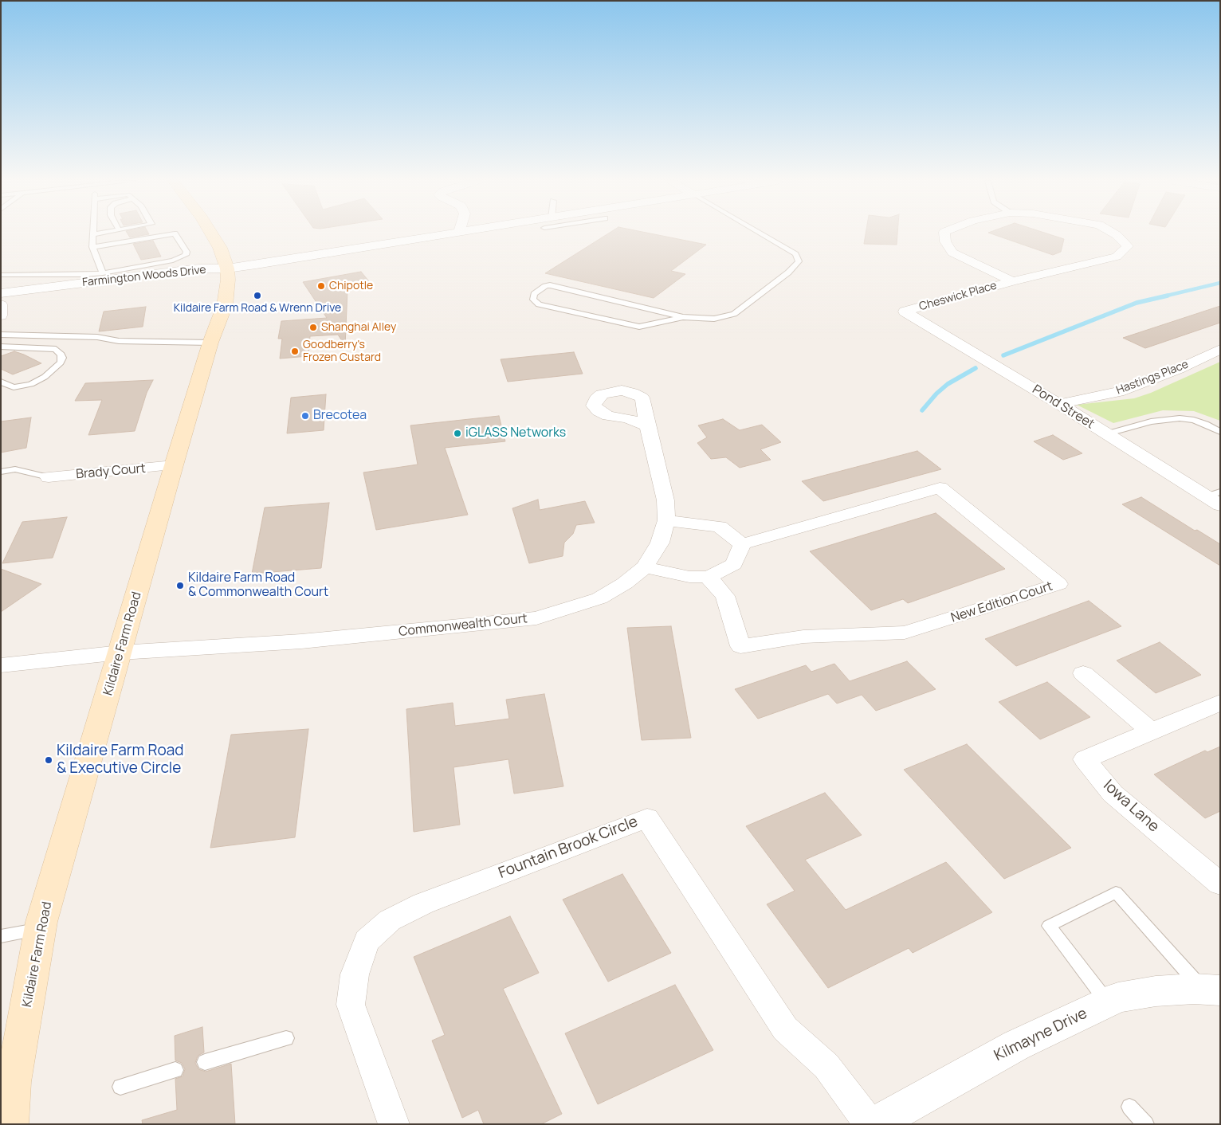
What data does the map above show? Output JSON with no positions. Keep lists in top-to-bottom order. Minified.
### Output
{"streets":{"main road":["Kildaire Farm Road"],"street":["Farmington Woods Drive","Cheswick Place","Hastings Place","Pond Street","Brady Court","New Edition Court","Commonwealth Court","Iowa Lane","Fountain Brook Circle","Kilmayne Drive"]},"crossings":[["Farmington Woods Drive","Kildaire Farm Road"],["Cheswick Place","Pond Street"],["Hastings Place","Pond Street"],["Brady Court","Kildaire Farm Road"],["Commonwealth Court","Kildaire Farm Road"]],"places":["Chipotle","Kildaire Farm Road & Wrenn Drive","Shanghai Alley","Goodberry's Frozen Custard","Brecotea","iGLASS Networks","Kildaire Farm Road & Commonwealth Court","Kildaire Farm Road & Executive Circle"]}
